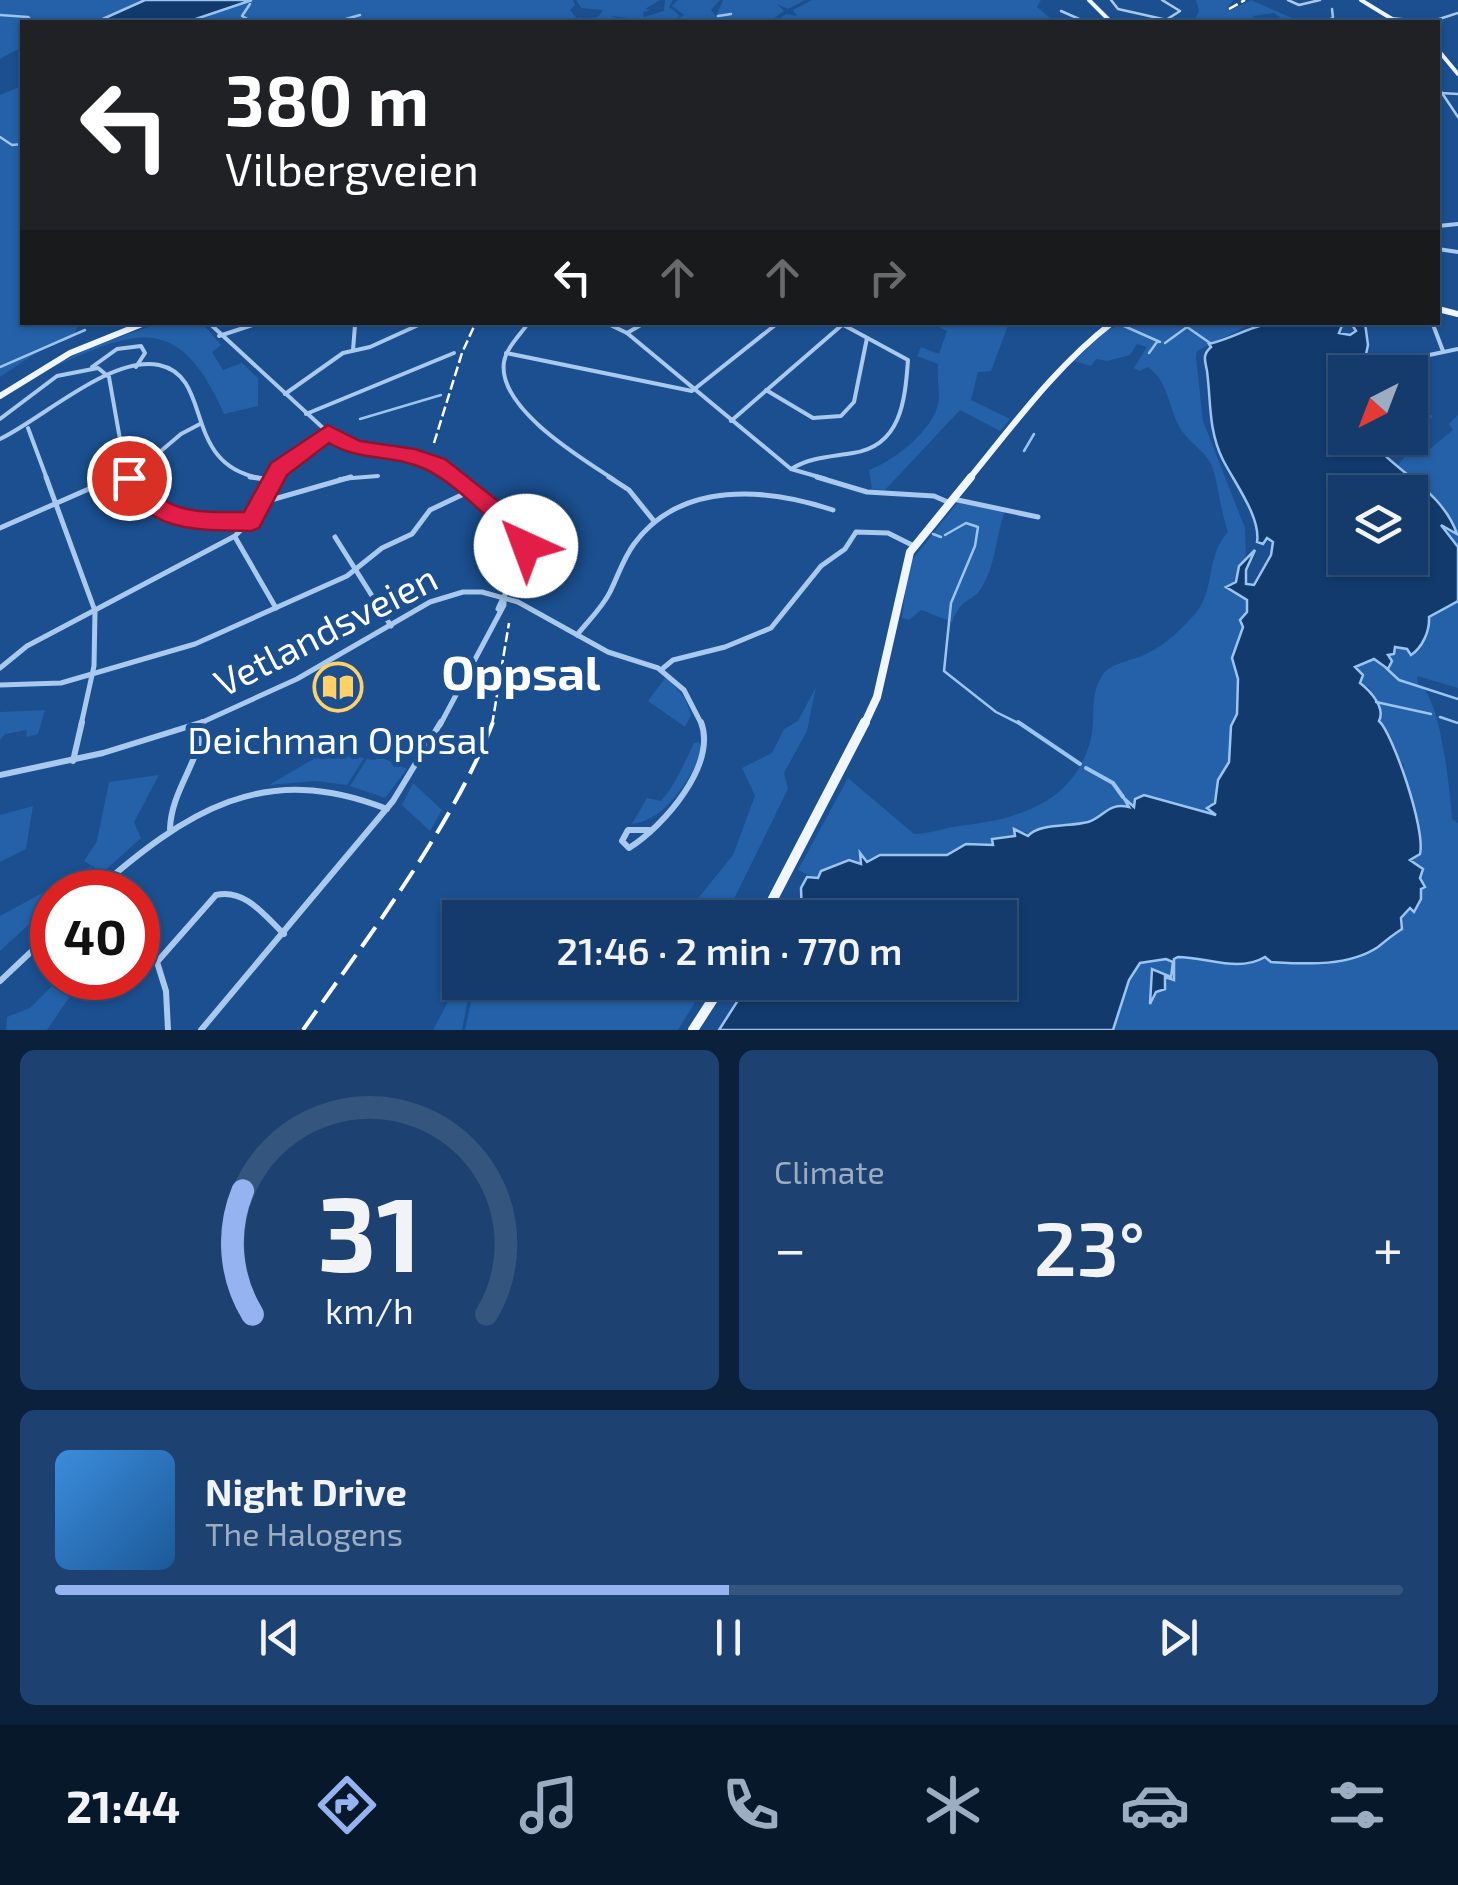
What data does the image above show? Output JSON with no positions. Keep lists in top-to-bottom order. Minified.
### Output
{"streets":{"street":["Vetlandsveien"]},"districts":["Oppsal"],"places":{"library":["Deichman Oppsal"]},"north":"bottom left","page":{"turn":["380 m","Vilbergveien"],"limit":"40","trip":"21:46 · 2 min · 770 m","tile":"Climate","heat":["−","23°","+"],"song":["Night Drive","The Halogens"],"tabs":"21:44","gauge":["31","km/h"]}}
